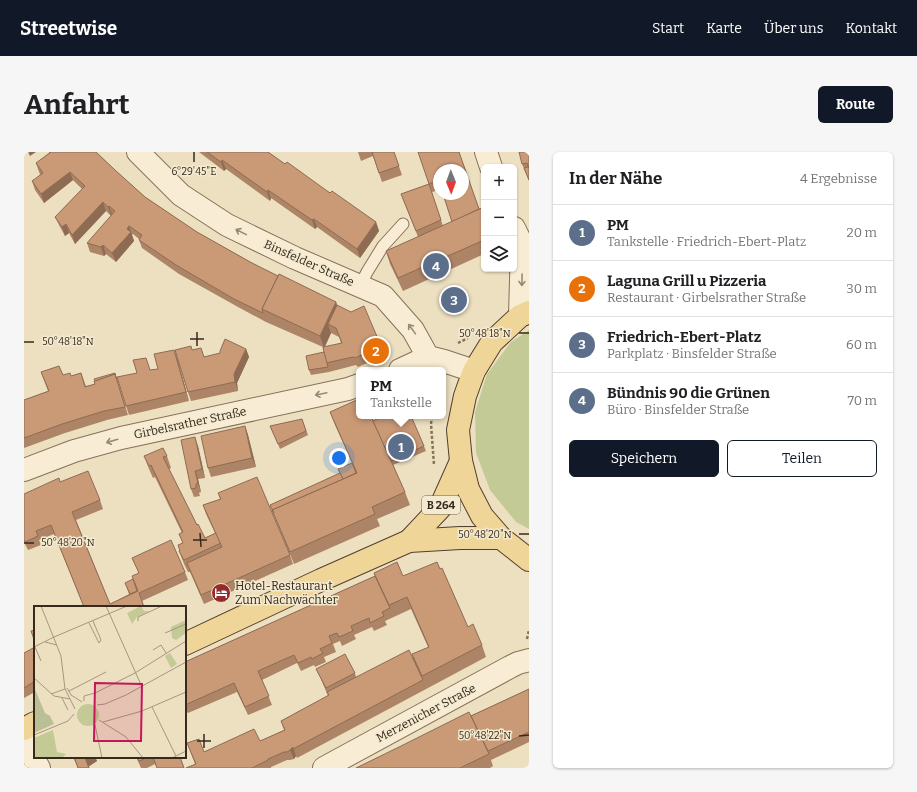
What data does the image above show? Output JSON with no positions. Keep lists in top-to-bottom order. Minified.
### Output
{"streets":{"main road":["B 264"],"street":["Binsfelder Straße","Girbelsrather Straße","Merzenicher Straße"]},"one_way":["Binsfelder Straße","Girbelsrather Straße"],"places":{"hotel":["Hotel-Restaurant Zum Nachwächter"]},"north":"bottom","page":{"header":"Streetwise","nav":["Start","Karte","Über uns","Kontakt"],"buttons":["Route",["Speichern","Teilen"]],"title":"Anfahrt","heading":["In der Nähe","4 Ergebnisse"],"map_buttons":["+","−"],"list":[{"mark":"1","name":"PM","note":"Tankstelle · Friedrich-Ebert-Platz","value":"20 m"},{"mark":"2","name":"Laguna Grill u Pizzeria","note":"Restaurant · Girbelsrather Straße","value":"30 m"},{"mark":"3","name":"Friedrich-Ebert-Platz","note":"Parkplatz · Binsfelder Straße","value":"60 m"},{"mark":"4","name":"Bündnis 90 die Grünen","note":"Büro · Binsfelder Straße","value":"70 m"}],"pins":["4","3","2","1"],"popup":["PM","Tankstelle"]},"coordinates":["6°29'45\"E","50°48'18\"N","50°48'20\"N","50°48'22\"N"]}
